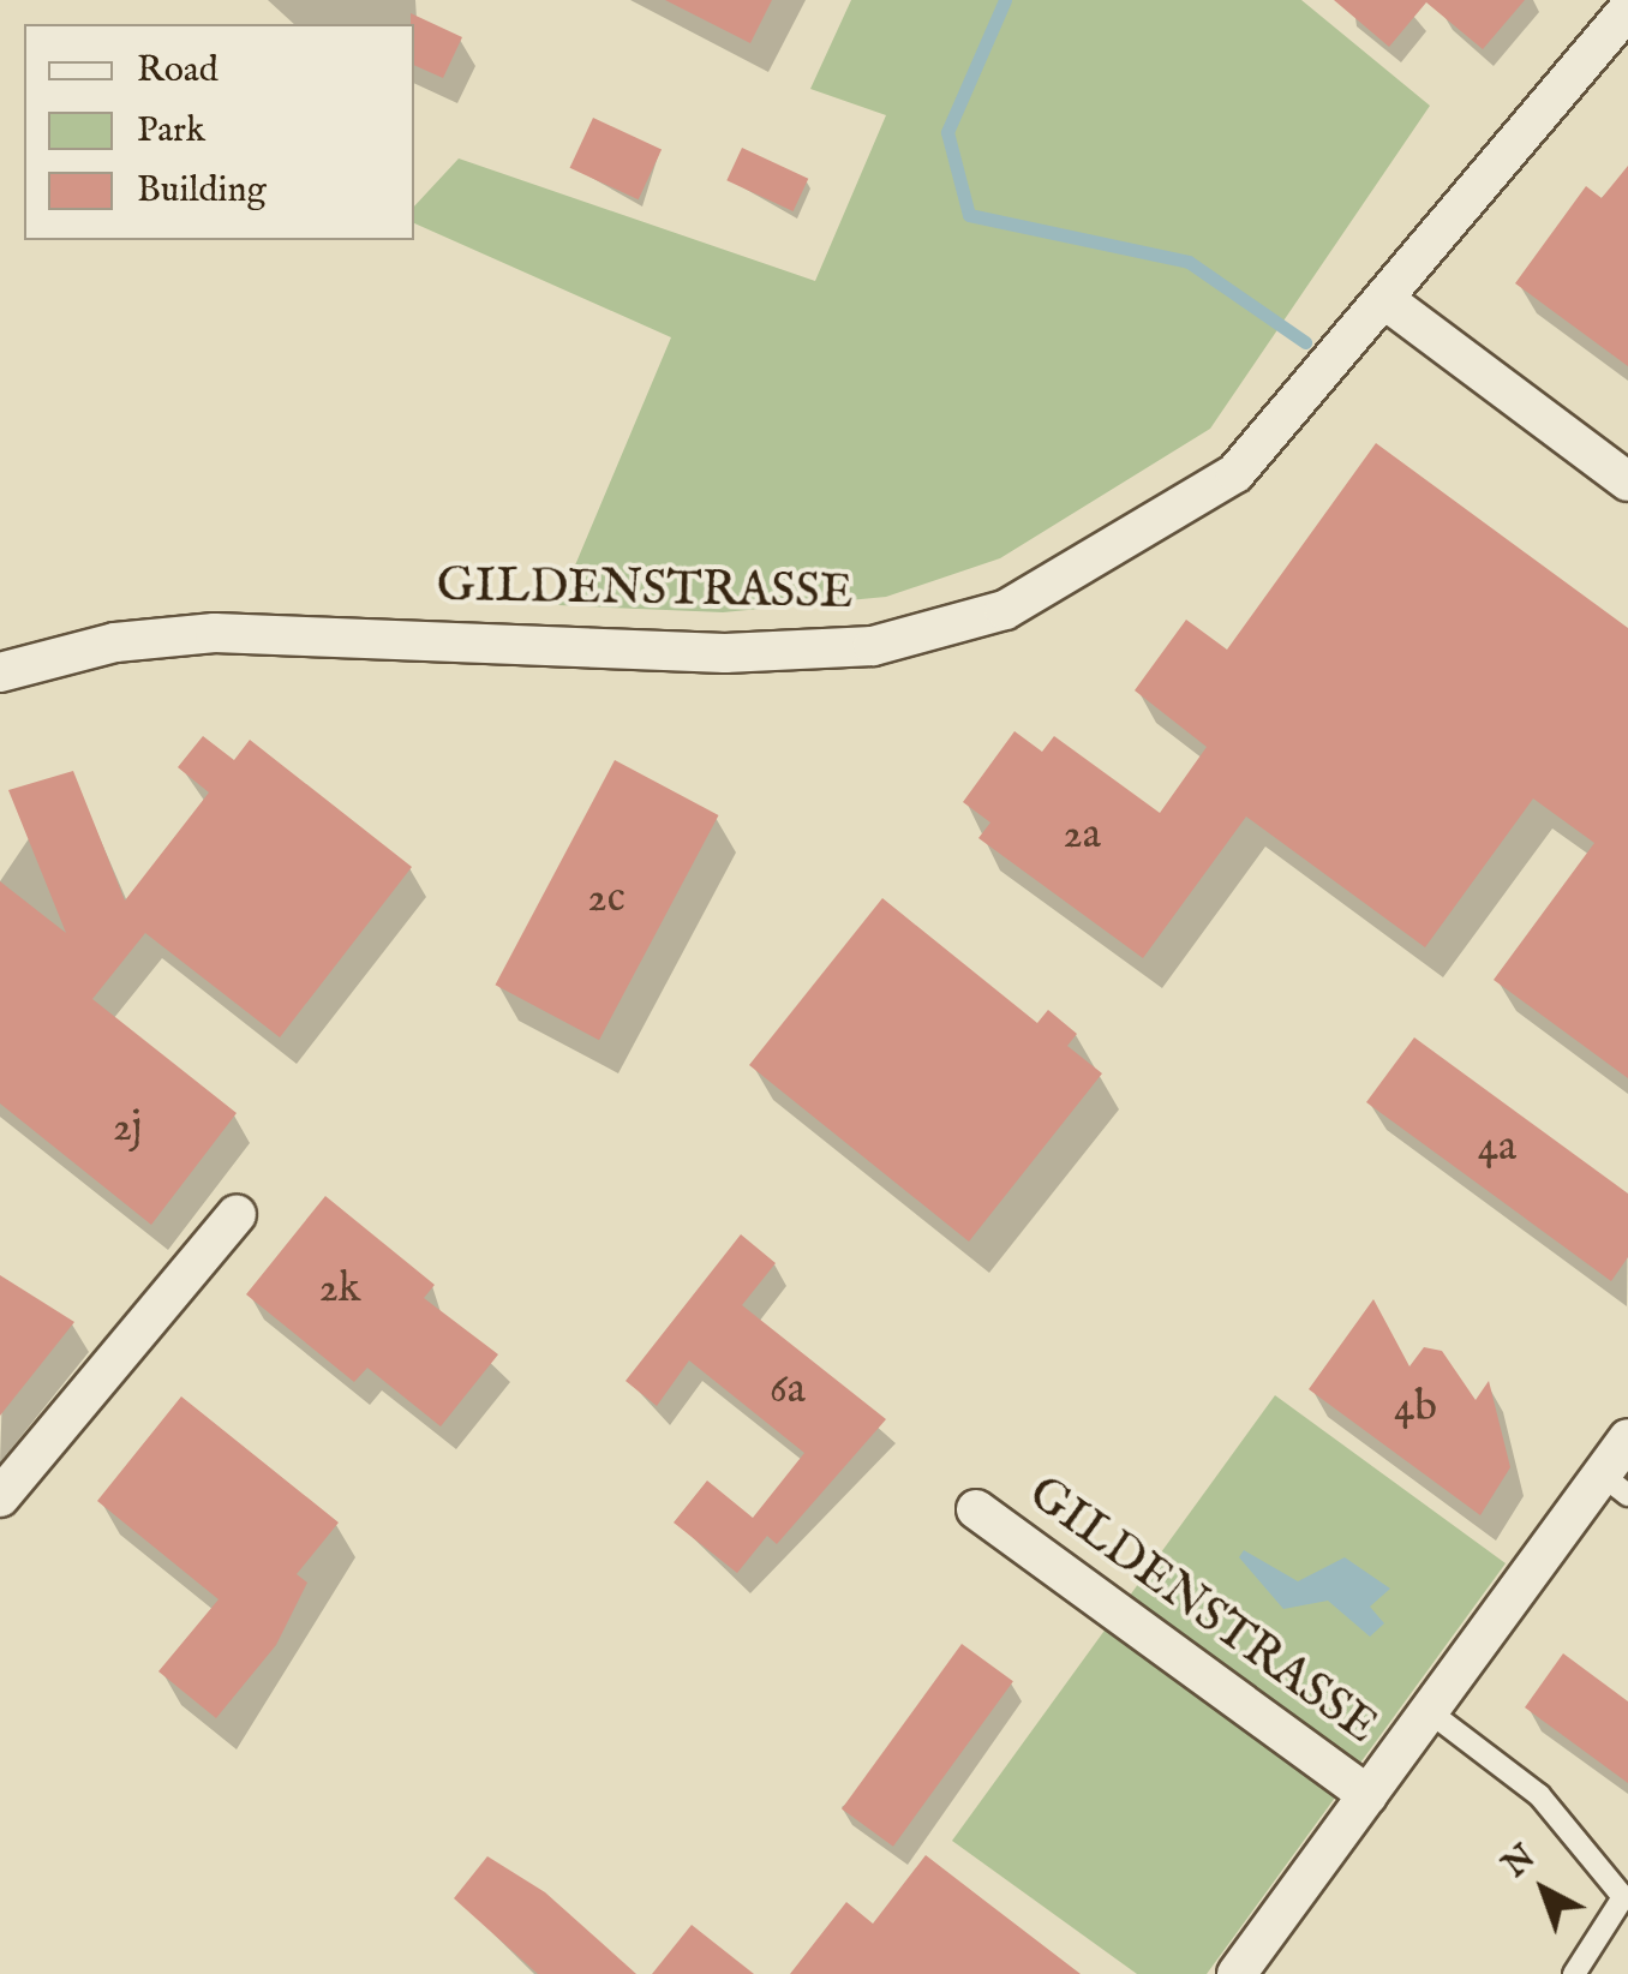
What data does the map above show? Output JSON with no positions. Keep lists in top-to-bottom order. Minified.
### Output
{"streets":{"street":["GILDENSTRASSE"]},"house_numbers":["2a","2c","2j","4a","2k","6a","4b"],"legend":["Road","Park","Building"],"north":"top left"}
